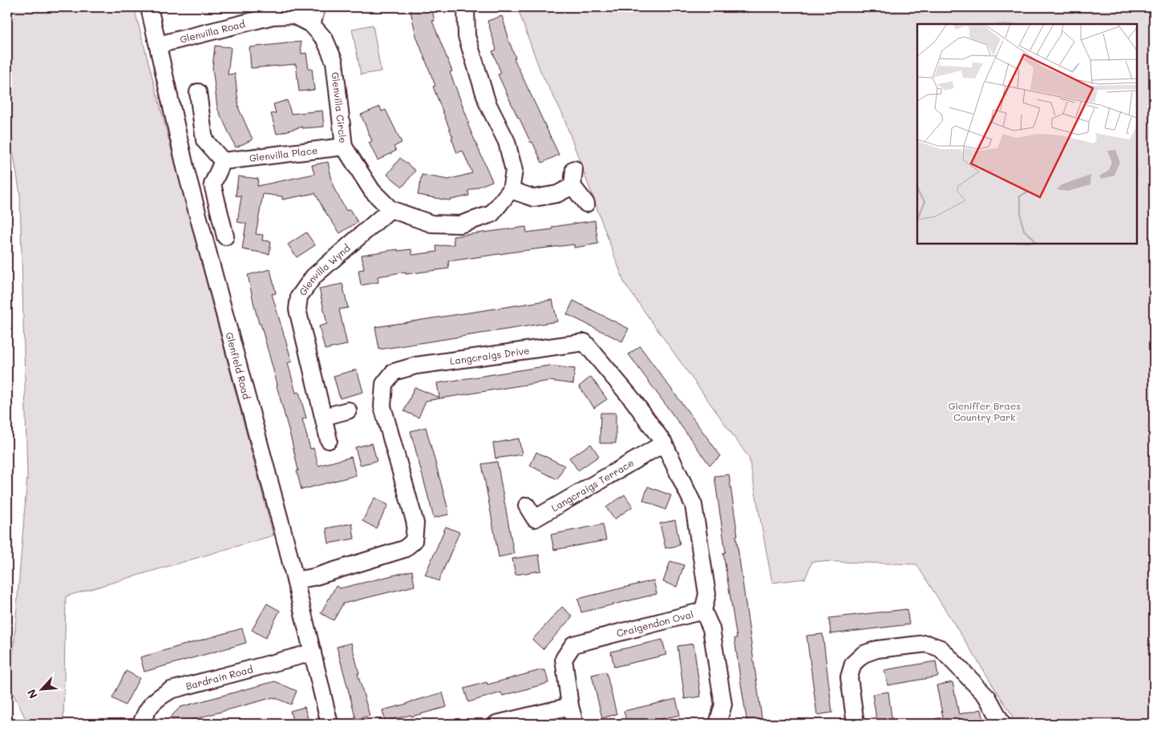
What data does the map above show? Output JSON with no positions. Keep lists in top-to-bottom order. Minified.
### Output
{"streets":{"street":["Glenvilla Road","Glenvilla Circle","Glenvilla Place","Glenvilla Wynd","Langcraigs Drive","Glenfield Road","Langcraigs Terrace","Craigendon Oval","Bardrain Road"]},"crossings":[["Glenvilla Road","Glenvilla Circle"],["Glenvilla Road","Glenfield Road"],["Glenvilla Circle","Glenvilla Place"],["Glenvilla Circle","Glenvilla Wynd"],["Langcraigs Drive","Glenfield Road"],["Langcraigs Drive","Langcraigs Terrace"],["Langcraigs Drive","Craigendon Oval"],["Glenfield Road","Bardrain Road"]],"parks":["Gleniffer Braes Country Park"],"north":"bottom left"}
